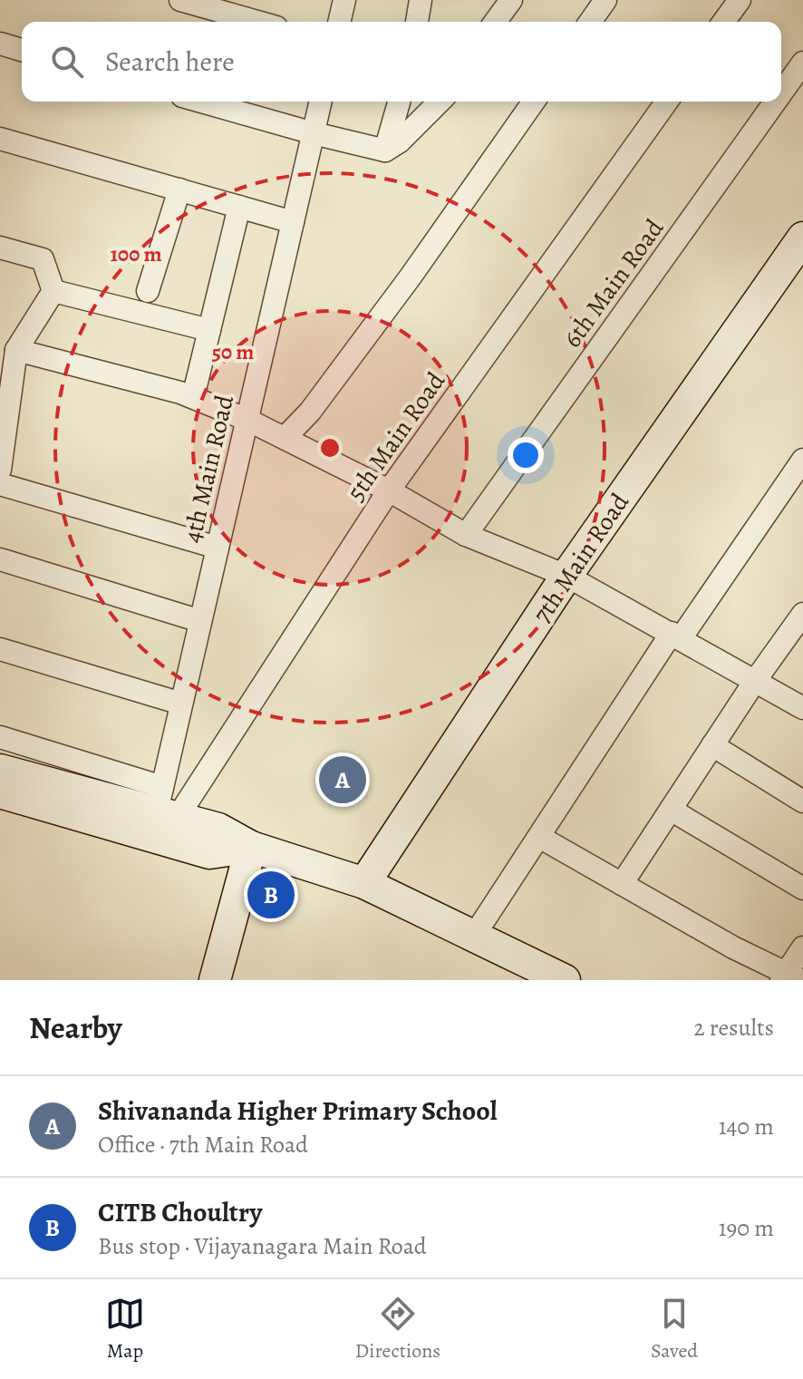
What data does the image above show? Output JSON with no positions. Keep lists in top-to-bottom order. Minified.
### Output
{"streets":{"street":["6th Main Road","5th Main Road","4th Main Road","7th Main Road"]},"crossings":[["5th Main Road","4th Main Road"]],"page":{"search":"Search here","pins":["A","B"],"heading":["Nearby","2 results"],"list":[{"mark":"A","name":"Shivananda Higher Primary School","note":"Office · 7th Main Road","value":"140 m"},{"mark":"B","name":"CITB Choultry","note":"Bus stop · Vijayanagara Main Road","value":"190 m"}],"nav":["Map","Directions","Saved"]},"rings":["100 m","50 m"]}
